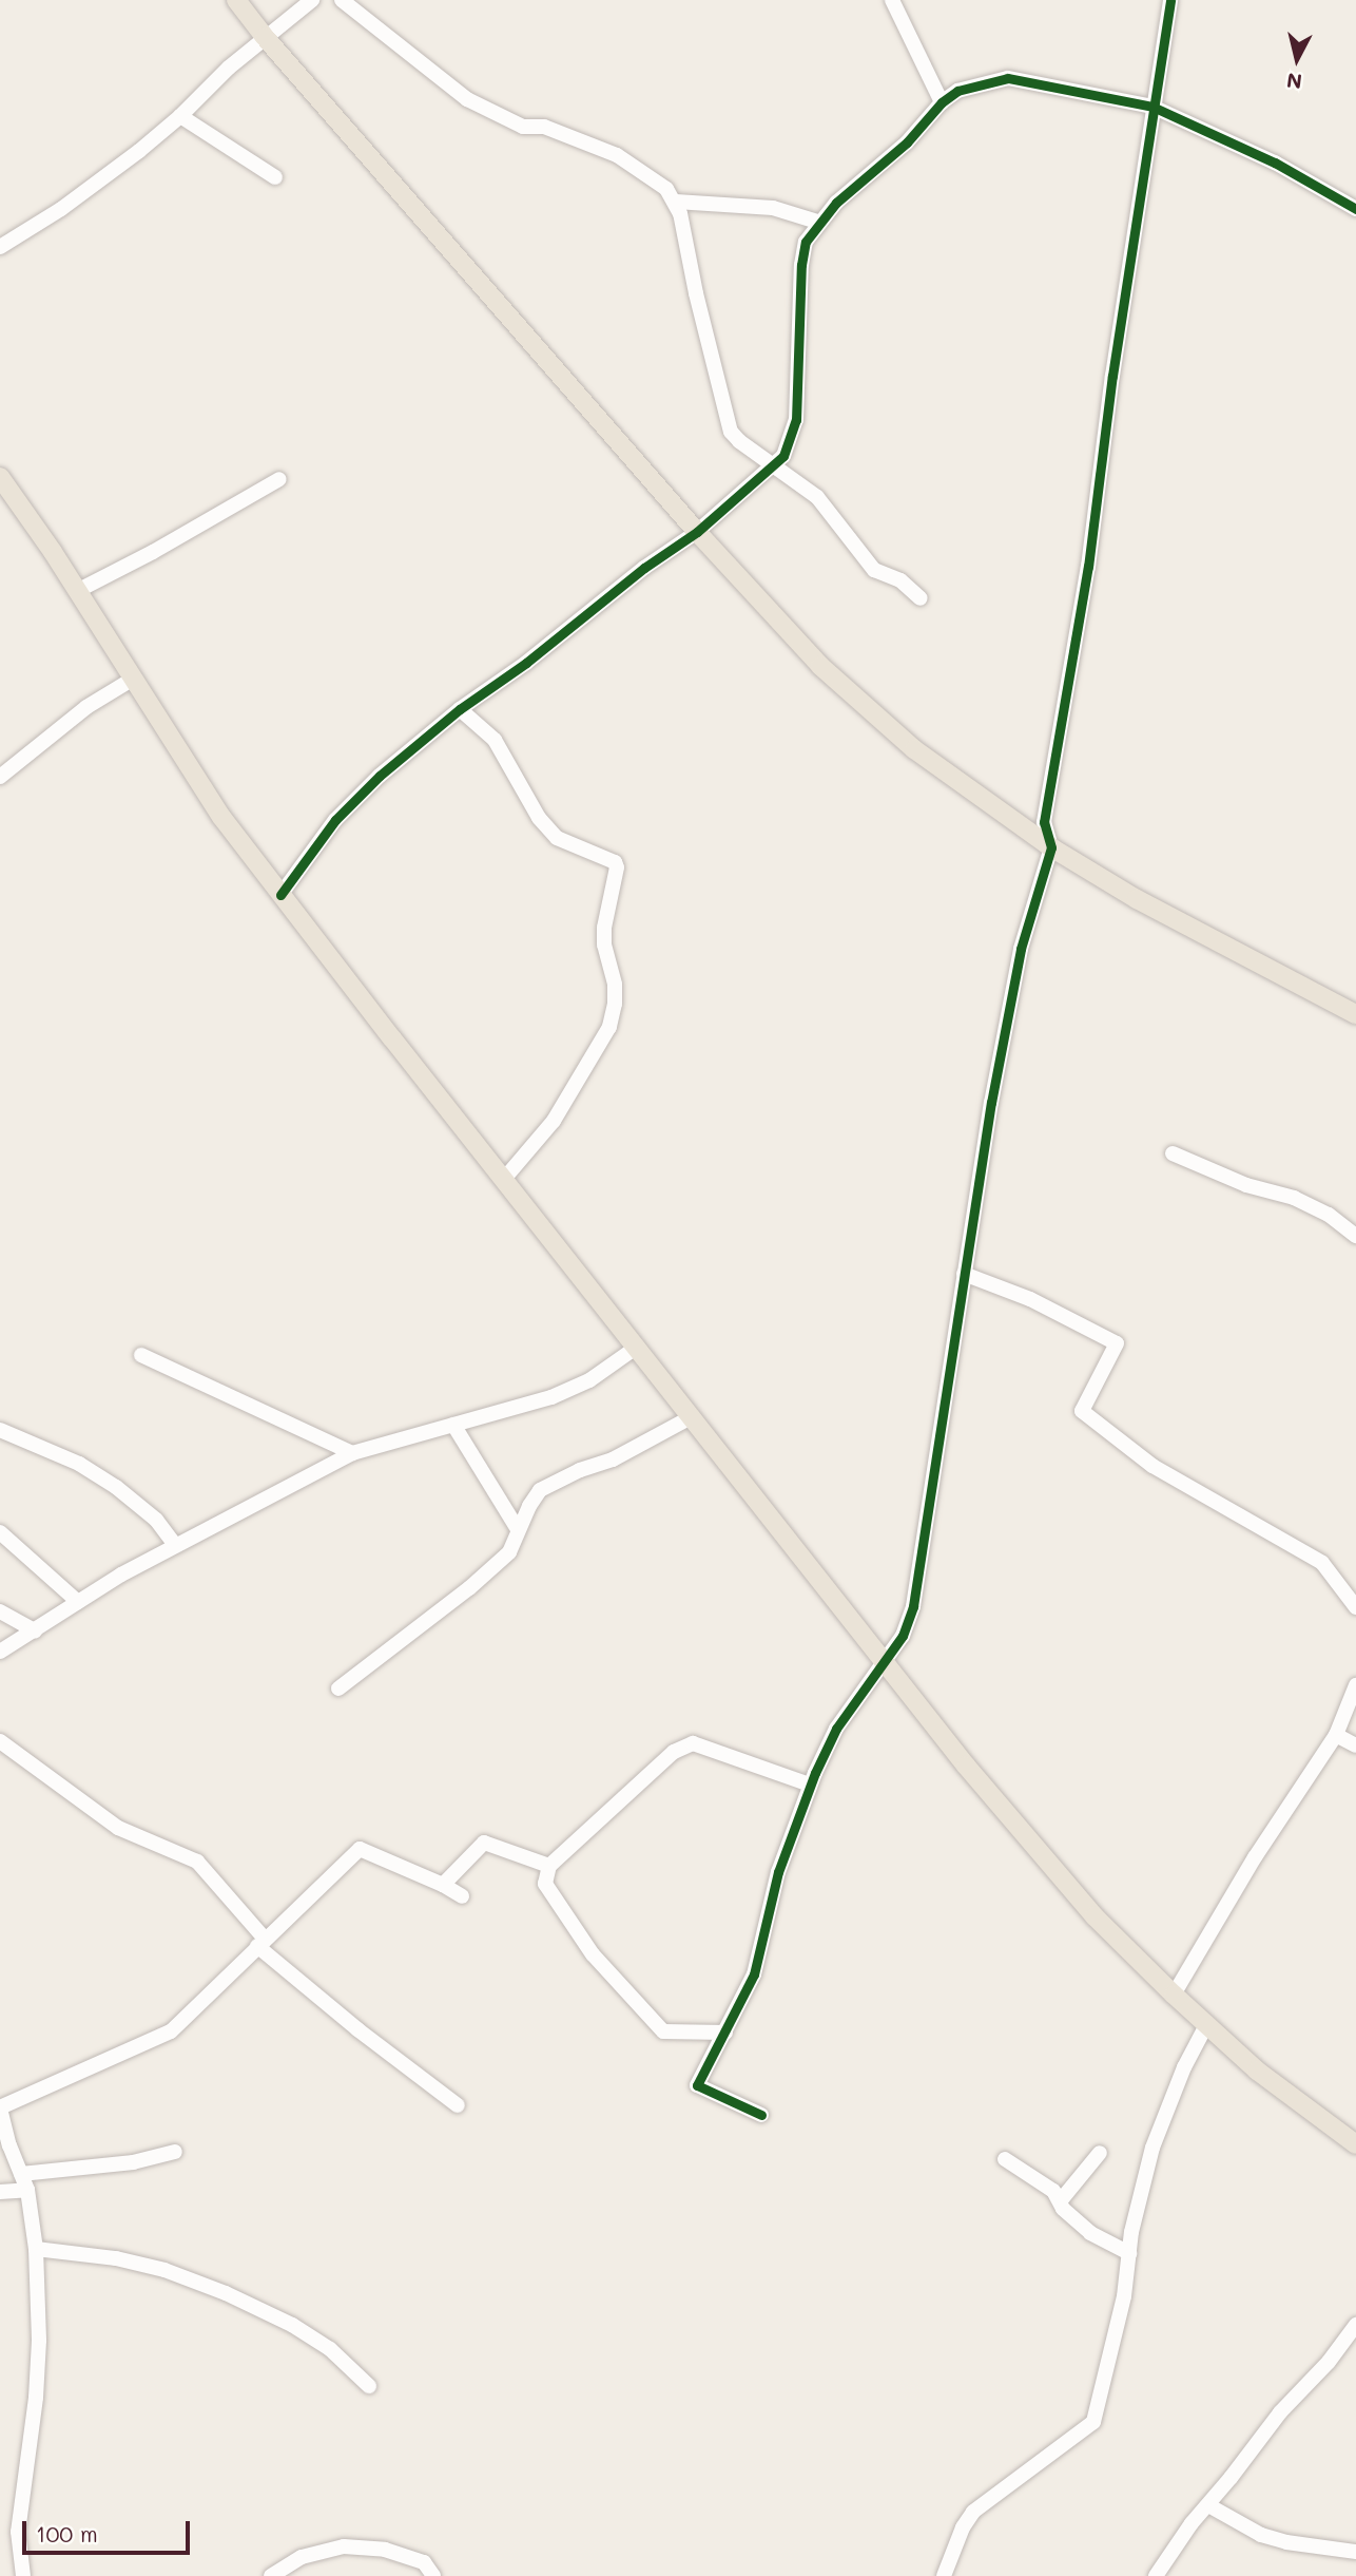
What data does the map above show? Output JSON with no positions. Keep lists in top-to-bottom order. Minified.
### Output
{"scale_bar":"100 m","north":"bottom"}
